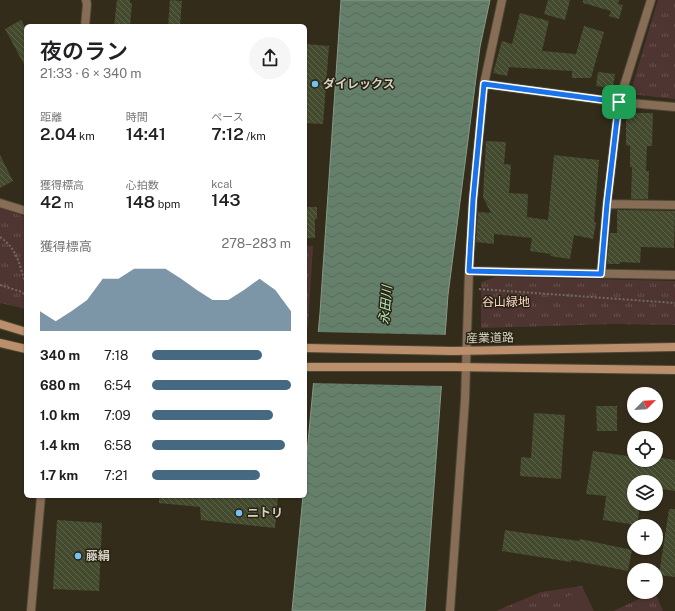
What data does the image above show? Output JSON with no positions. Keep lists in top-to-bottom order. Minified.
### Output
{"streets":{"main road":["産業道路"]},"water":["永田川"],"parks":["谷山緑地"],"places":["ダイレックス","ニトリ","藤絹"],"north":"top right","page":{"heading":["夜のラン","21:33 · 6 × 340 m"],"stats":[["距離","2.04 km"],["時間","14:41"],["ペース","7:12 /km"],["獲得標高","42 m"],["心拍数","148 bpm"],["kcal","143"]],"chart":["獲得標高","278–283 m"],"list":[{"name":"340 m","note":"7:18"},{"name":"680 m","note":"6:54"},{"name":"1.0 km","note":"7:09"},{"name":"1.4 km","note":"6:58"},{"name":"1.7 km","note":"7:21"}],"map_buttons":["+","−"]}}
